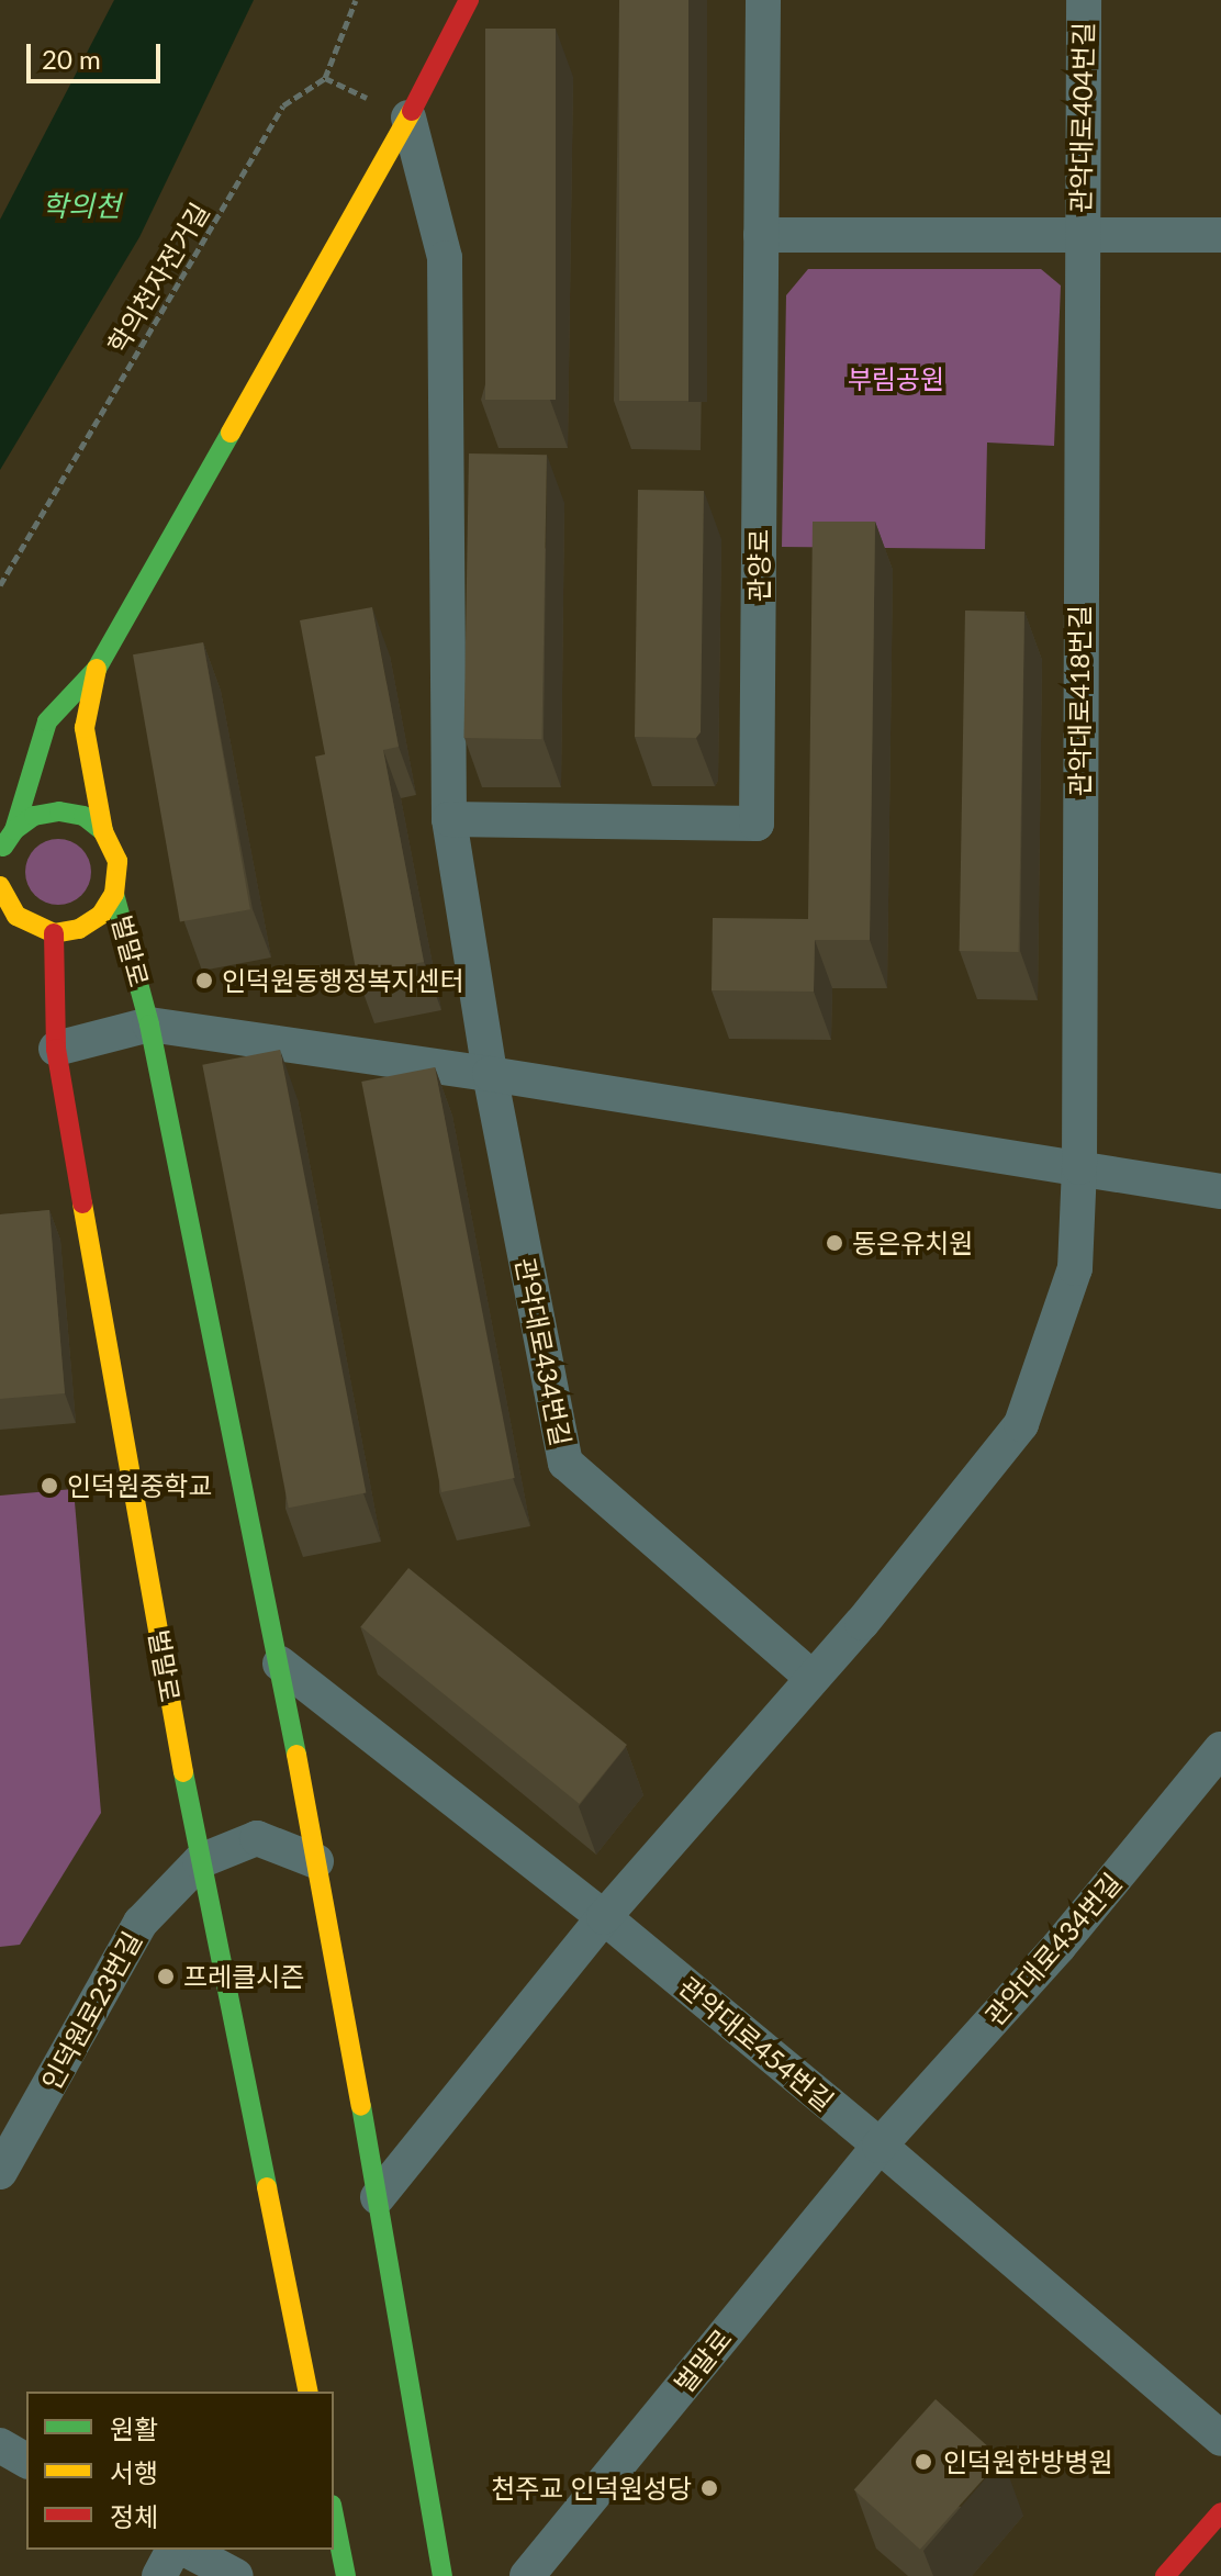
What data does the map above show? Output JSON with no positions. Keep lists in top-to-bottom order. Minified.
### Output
{"streets":{"street":["관악대로404번길","관양로","관악대로418번길","벌말로","관악대로434번길","인덕원로23번길","관악대로454번길"],"path":["학의천자전거길"]},"crossings":[["관악대로404번길","관악대로418번길"],["벌말로","관악대로434번길"],["벌말로","인덕원로23번길"],["벌말로","관악대로454번길"],["관악대로434번길","관악대로454번길"]],"water":["학의천"],"parks":["부림공원"],"places":["인덕원동행정복지센터","동은유치원","인덕원중학교","프레클시즌","인덕원한방병원","천주교 인덕원성당"],"legend":["원활","서행","정체"],"scale_bar":"20 m"}
